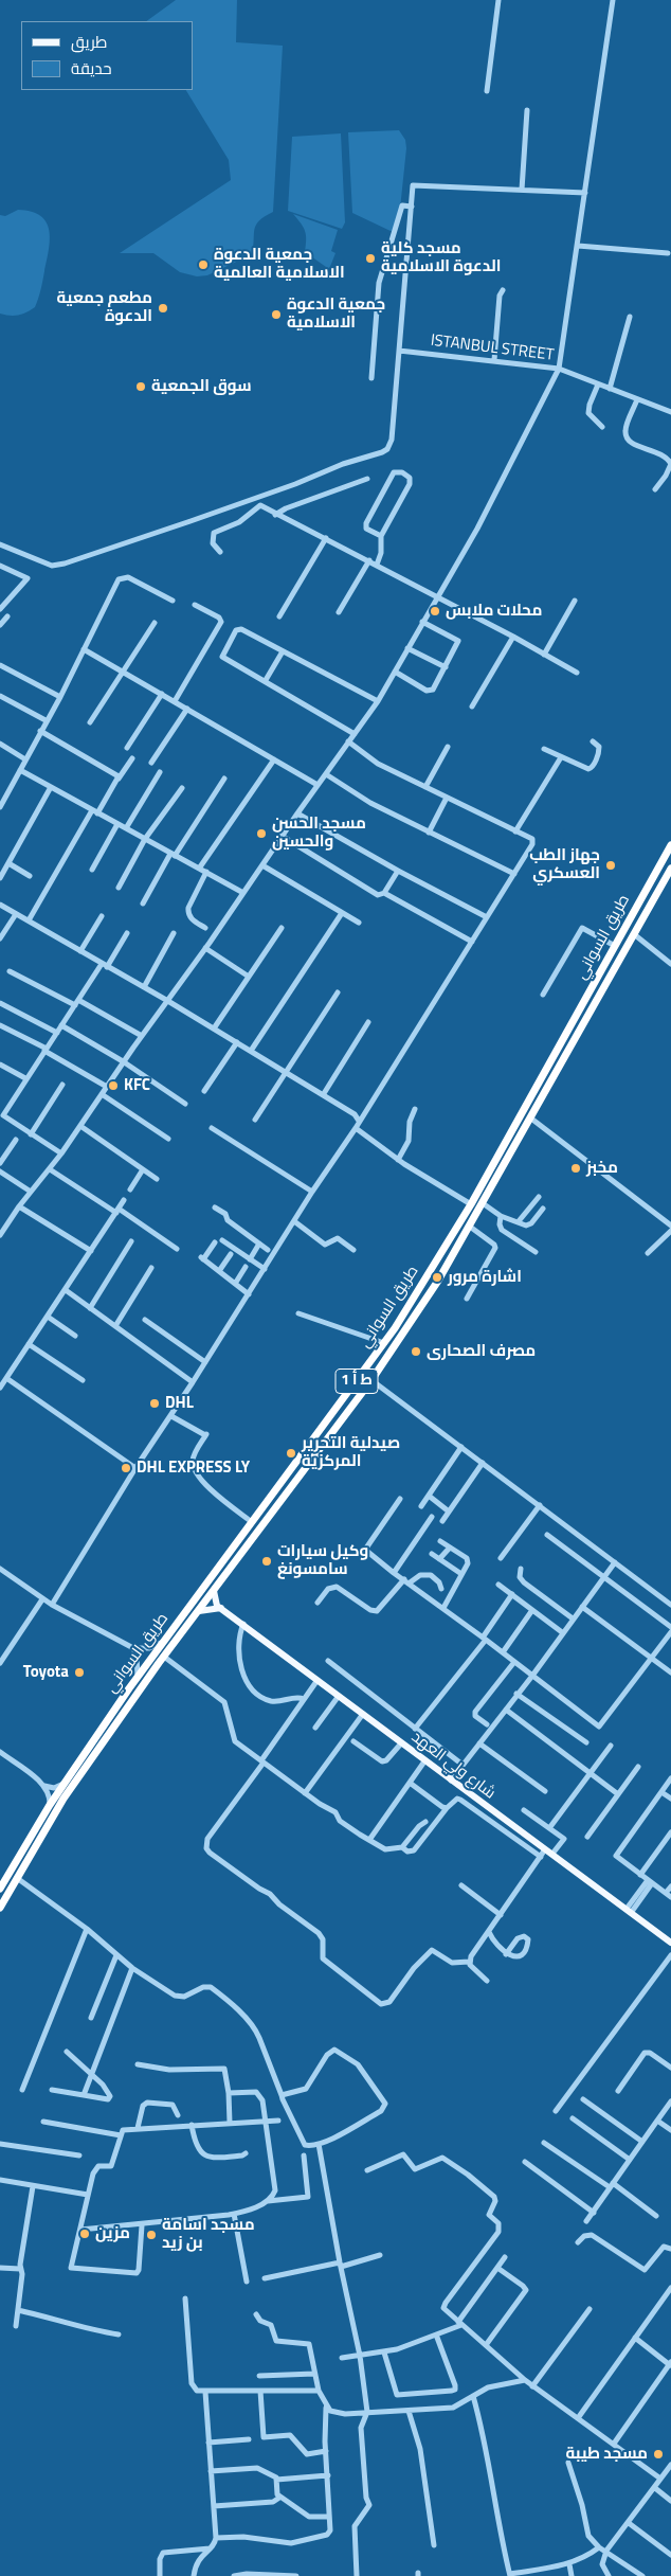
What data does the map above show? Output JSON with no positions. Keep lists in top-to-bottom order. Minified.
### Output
{"streets":{"highway":["طريق السواني","ط أ 1"],"main road":["شارع ولي العهد"],"street":["ISTANBUL STREET"]},"places":["مسجد كلية الدعوة الاسلامية","جمعية الدعوة الاسلامية العالمية","مطعم جمعية الدعوة","جمعية الدعوة الاسلامية","سوق الجمعية","محلات ملابس","مسجد الحسن والحسين","جهاز الطب العسكري","KFC","مخبز","اشارة مرور","مصرف الصحارى","DHL","صيدلية التحرير المركزية","DHL EXPRESS LY","وكيل سيارات سامسونغ","Toyota","مزين","مسجد اسامة بن زيد","مسجد طيبة"],"legend":["طريق","حديقة"]}
